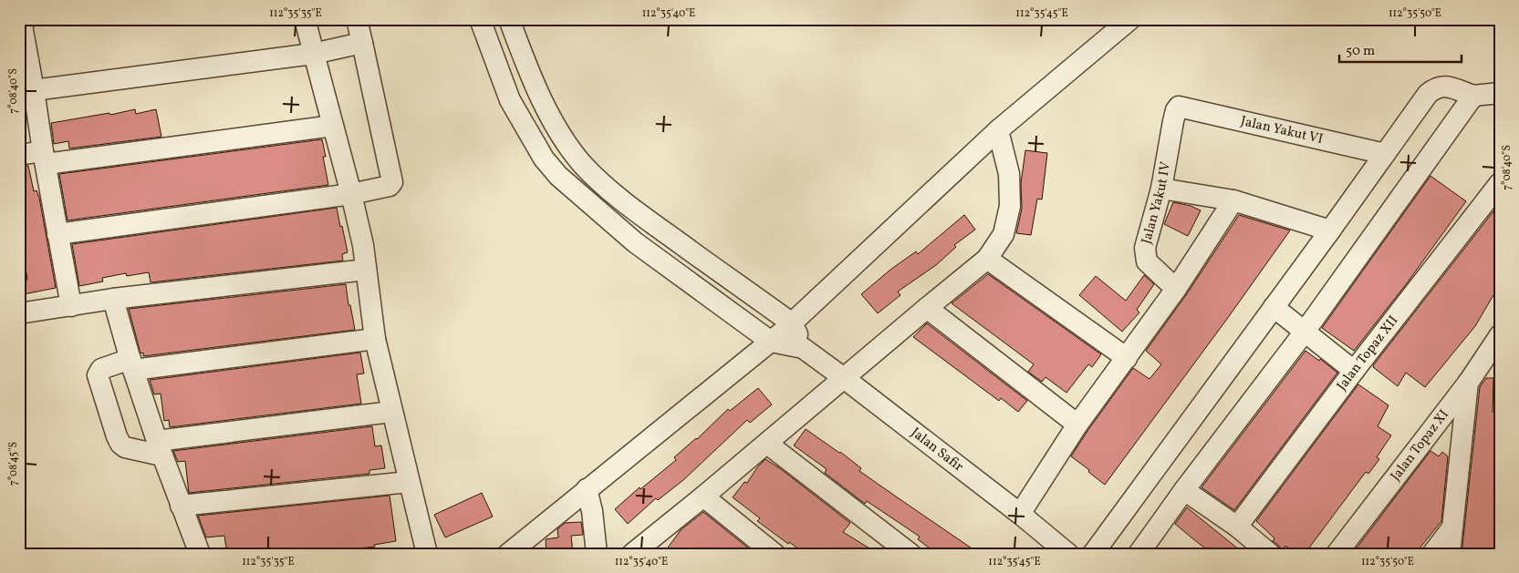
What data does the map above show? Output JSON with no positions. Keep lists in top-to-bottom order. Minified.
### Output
{"streets":{"street":["Jalan Yakut VI","Jalan Yakut IV","Jalan Topaz XII","Jalan Topaz XI","Jalan Safir"]},"crossings":[["Jalan Yakut VI","Jalan Yakut IV"]],"scale_bar":"50 m","coordinates":["112°35'35\"E","112°35'40\"E","112°35'45\"E","112°35'50\"E","7°08'40\"S","7°08'45\"S"]}
